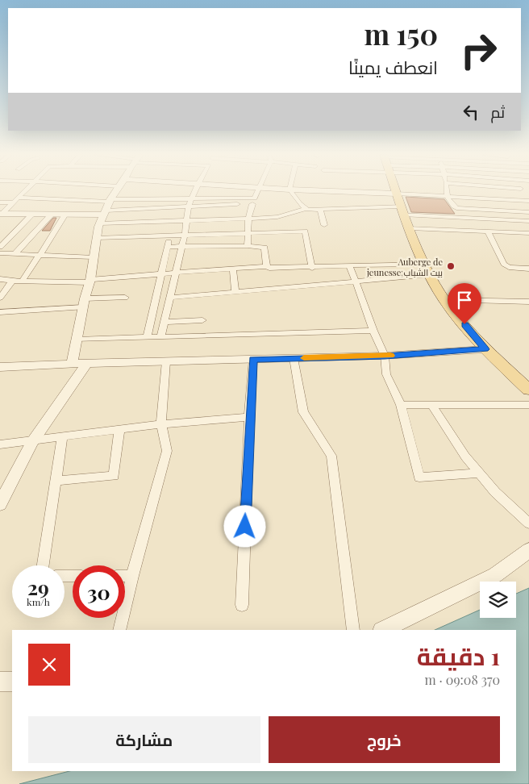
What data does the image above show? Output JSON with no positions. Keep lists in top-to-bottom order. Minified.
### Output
{"places":["Auberge de jeunesse;بيت الشباب"],"page":{"turn":["150 m","انعطف يمينًا"],"then":"ثم","speed":"29 km/h","limit":"30","heading":["1 دقيقة","370 m · 09:08"],"buttons":["خروج","مشاركة"]}}
